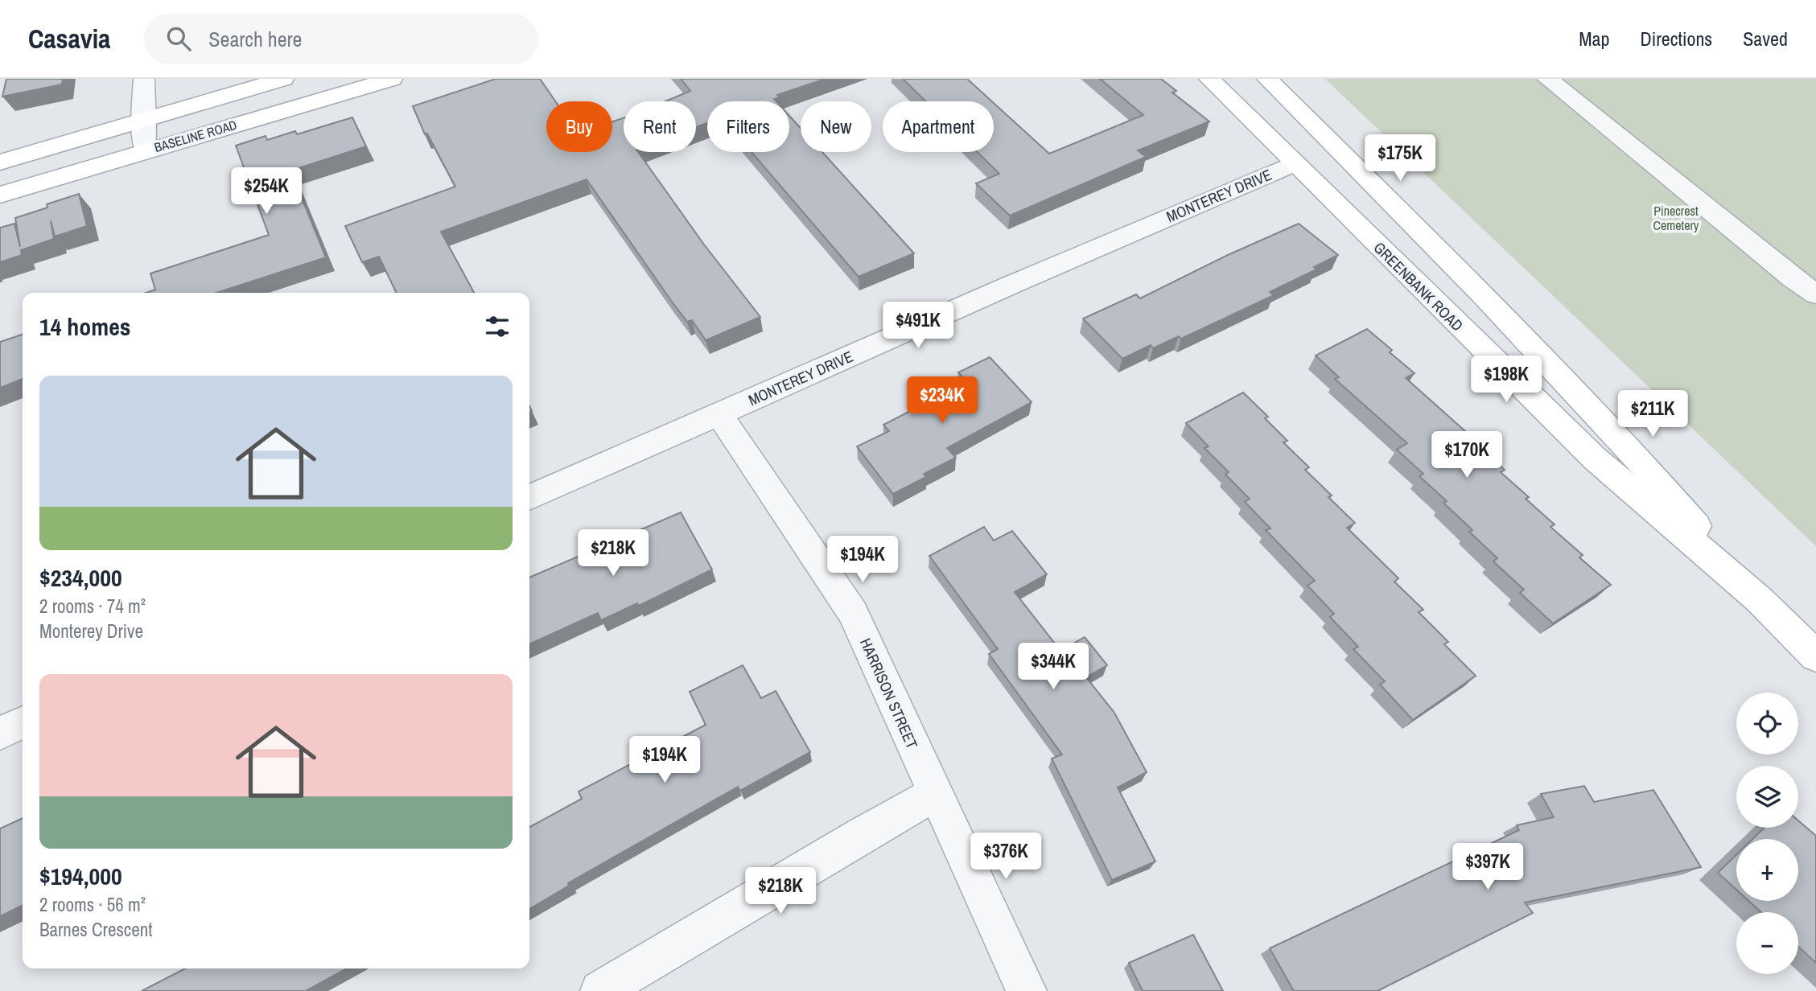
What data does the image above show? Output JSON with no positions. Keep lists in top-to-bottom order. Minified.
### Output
{"streets":{"main road":["BASELINE ROAD","GREENBANK ROAD"],"street":["MONTEREY DRIVE","HARRISON STREET"]},"crossings":[["MONTEREY DRIVE","GREENBANK ROAD"],["MONTEREY DRIVE","HARRISON STREET"]],"parks":["Pinecrest Cemetery"],"page":{"header":"Casavia","search":"Search here","nav":["Map","Directions","Saved"],"chip":["Buy","Rent","Filters","New","Apartment"],"price":["$175K","$254K","$491K","$198K","$234K","$211K","$170K","$218K","$194K","$344K","$194K","$376K","$397K","$218K"],"heading":"14 homes","list":[{"name":"$234,000","note":"2 rooms · 74 m² · Monterey Drive"},{"name":"$194,000","note":"2 rooms · 56 m² · Barnes Crescent"}],"map_buttons":["+","−"]}}
